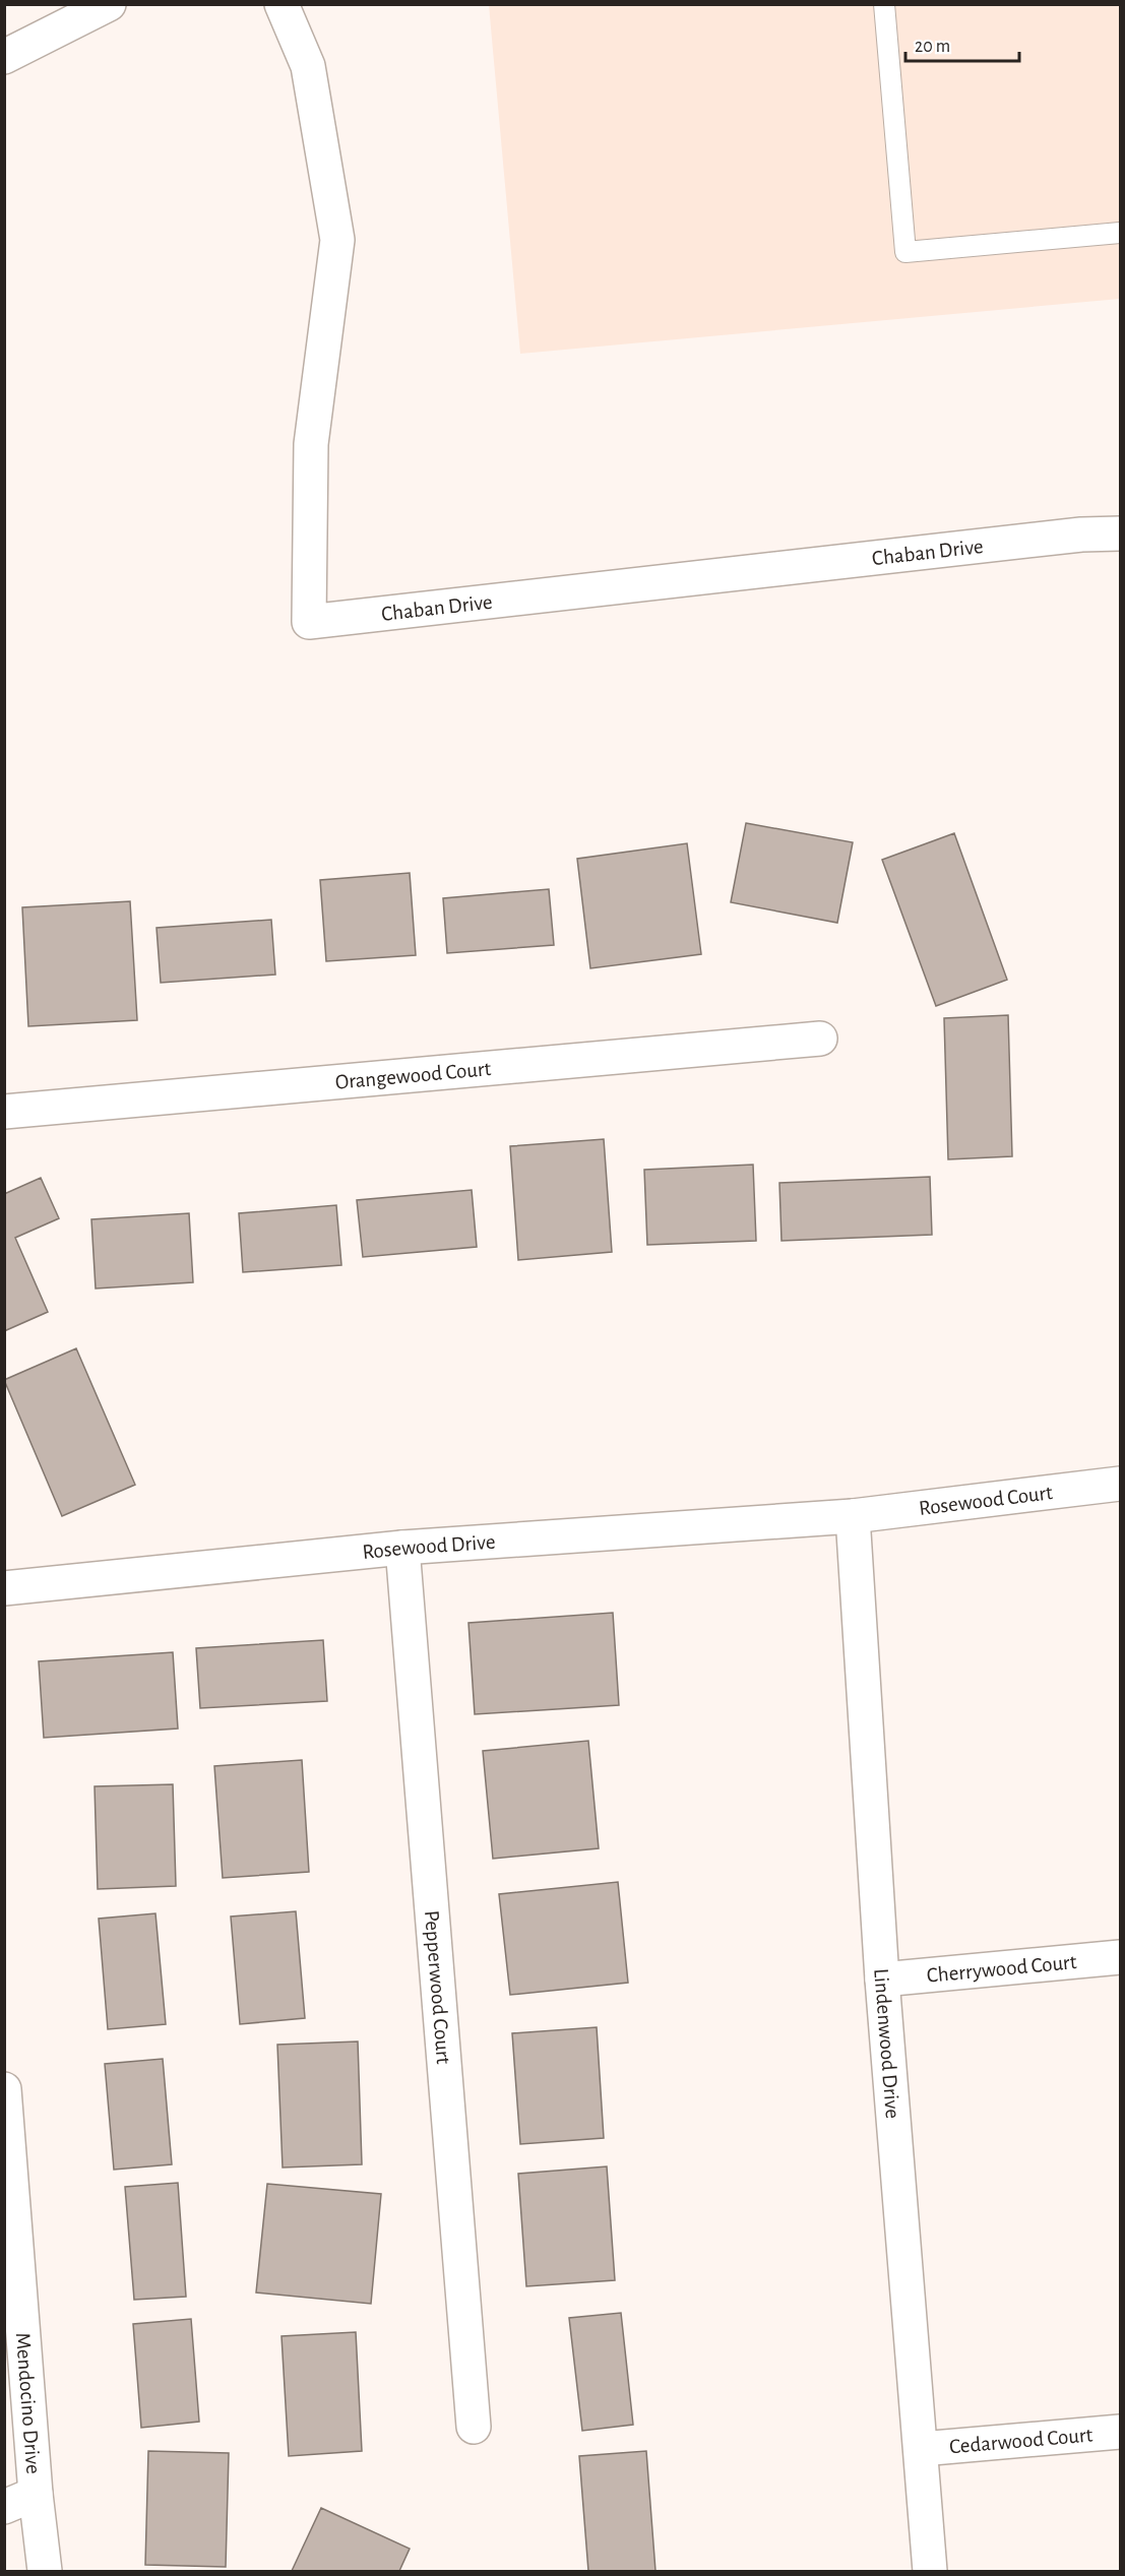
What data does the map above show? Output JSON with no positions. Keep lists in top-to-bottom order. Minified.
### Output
{"streets":{"street":["Chaban Drive","Orangewood Court","Rosewood Court","Rosewood Drive","Cherrywood Court","Pepperwood Court","Lindenwood Drive","Mendocino Drive","Cedarwood Court"]},"crossings":[["Rosewood Court","Rosewood Drive"],["Rosewood Court","Lindenwood Drive"],["Rosewood Drive","Pepperwood Court"],["Rosewood Drive","Lindenwood Drive"],["Cherrywood Court","Lindenwood Drive"],["Lindenwood Drive","Cedarwood Court"]],"scale_bar":"20 m"}
